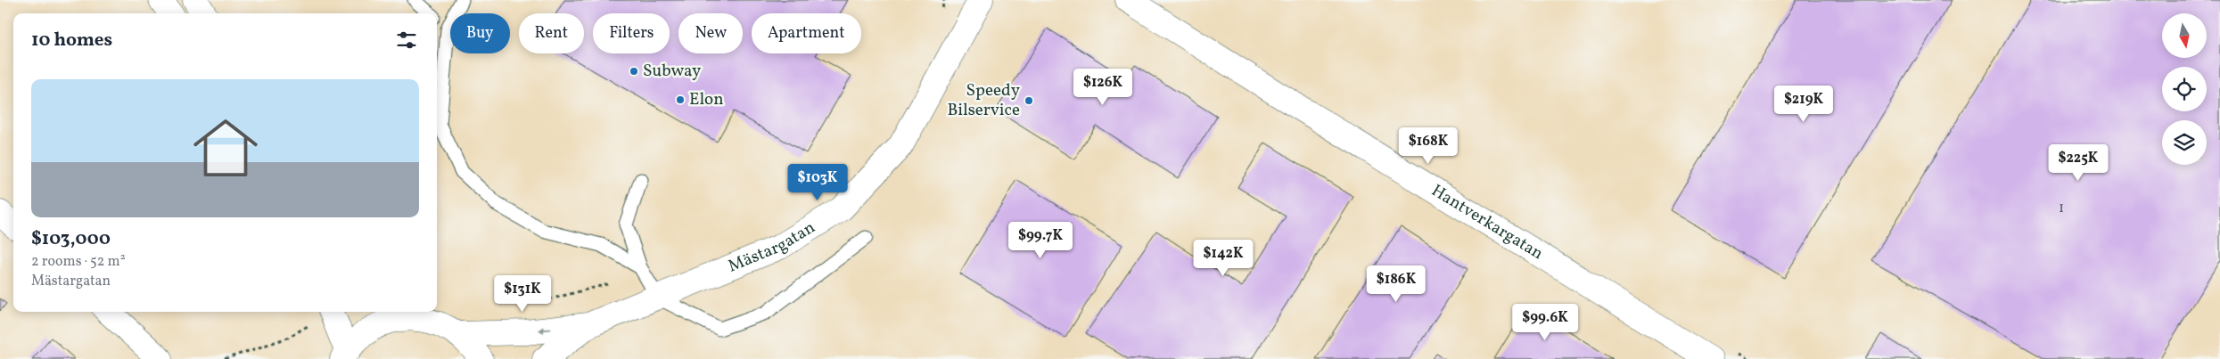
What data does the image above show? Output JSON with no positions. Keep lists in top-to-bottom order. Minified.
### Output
{"streets":{"street":["Hantverkargatan","Mästargatan"]},"places":["Subway","Elon","Speedy Bilservice"],"house_numbers":["1"],"north":"bottom","page":{"chip":["Buy","Rent","Filters","New","Apartment"],"heading":"10 homes","list":[{"name":"$103,000","note":"2 rooms · 52 m² · Mästargatan"}],"price":["$126K","$219K","$168K","$225K","$103K","$99.7K","$142K","$186K","$131K","$99.6K"]}}
